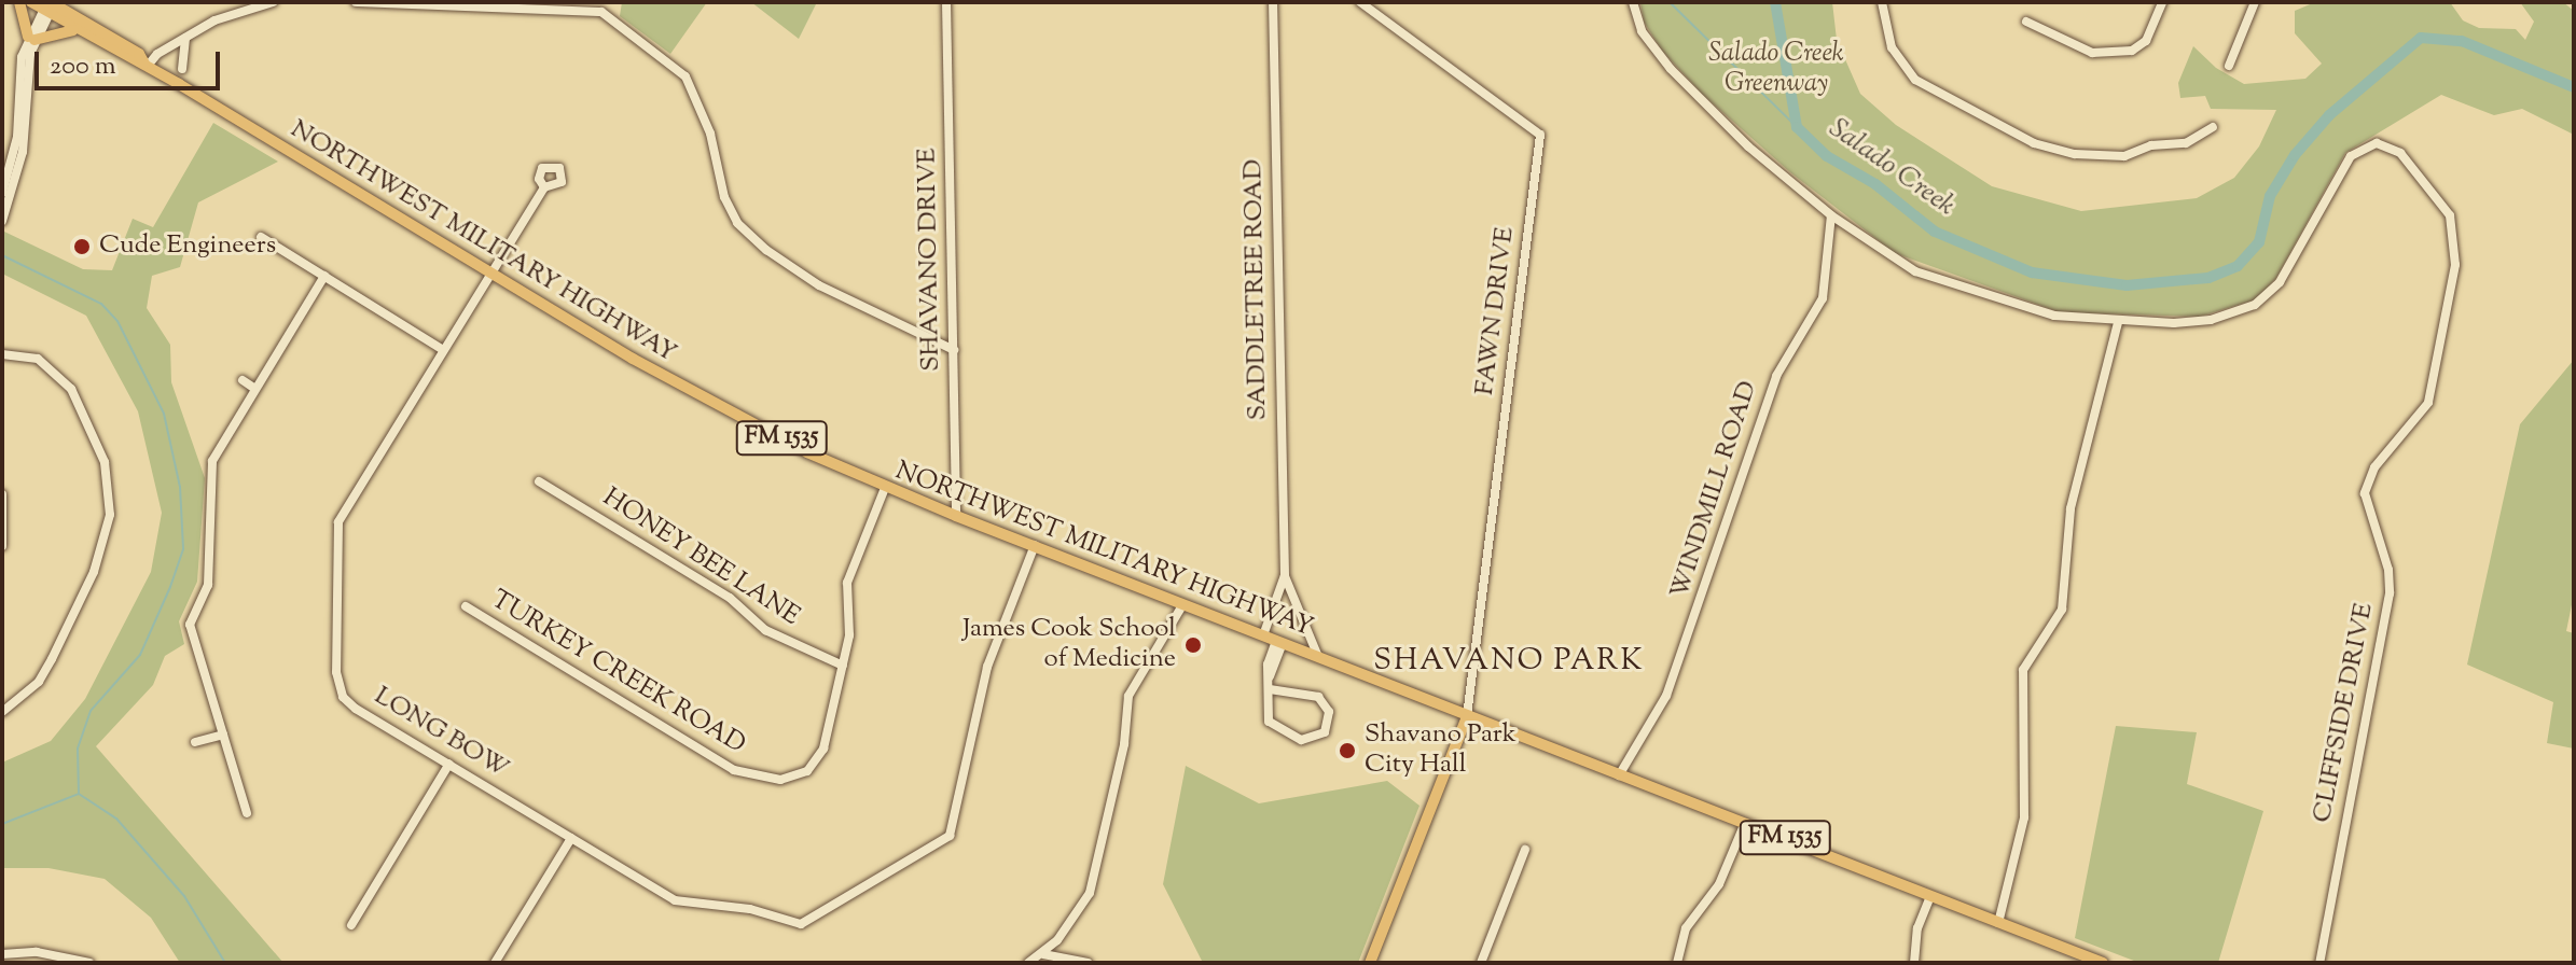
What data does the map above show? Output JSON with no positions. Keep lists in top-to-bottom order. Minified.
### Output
{"streets":{"main road":["NORTHWEST MILITARY HIGHWAY","FM 1535"],"street":["SHAVANO DRIVE","SADDLETREE ROAD","FAWN DRIVE","WINDMILL ROAD","HONEY BEE LANE","TURKEY CREEK ROAD","CLIFFSIDE DRIVE","LONG BOW"]},"crossings":[["NORTHWEST MILITARY HIGHWAY","SHAVANO DRIVE"],["NORTHWEST MILITARY HIGHWAY","SADDLETREE ROAD"],["NORTHWEST MILITARY HIGHWAY","FAWN DRIVE"],["NORTHWEST MILITARY HIGHWAY","WINDMILL ROAD"],["NORTHWEST MILITARY HIGHWAY","TURKEY CREEK ROAD"],["NORTHWEST MILITARY HIGHWAY","LONG BOW"],["WINDMILL ROAD","CLIFFSIDE DRIVE"],["HONEY BEE LANE","TURKEY CREEK ROAD"]],"districts":["SHAVANO PARK"],"water":["Salado Creek"],"parks":["Salado Creek Greenway"],"places":["Cude Engineers","James Cook School of Medicine","Shavano Park City Hall"],"scale_bar":"200 m"}
